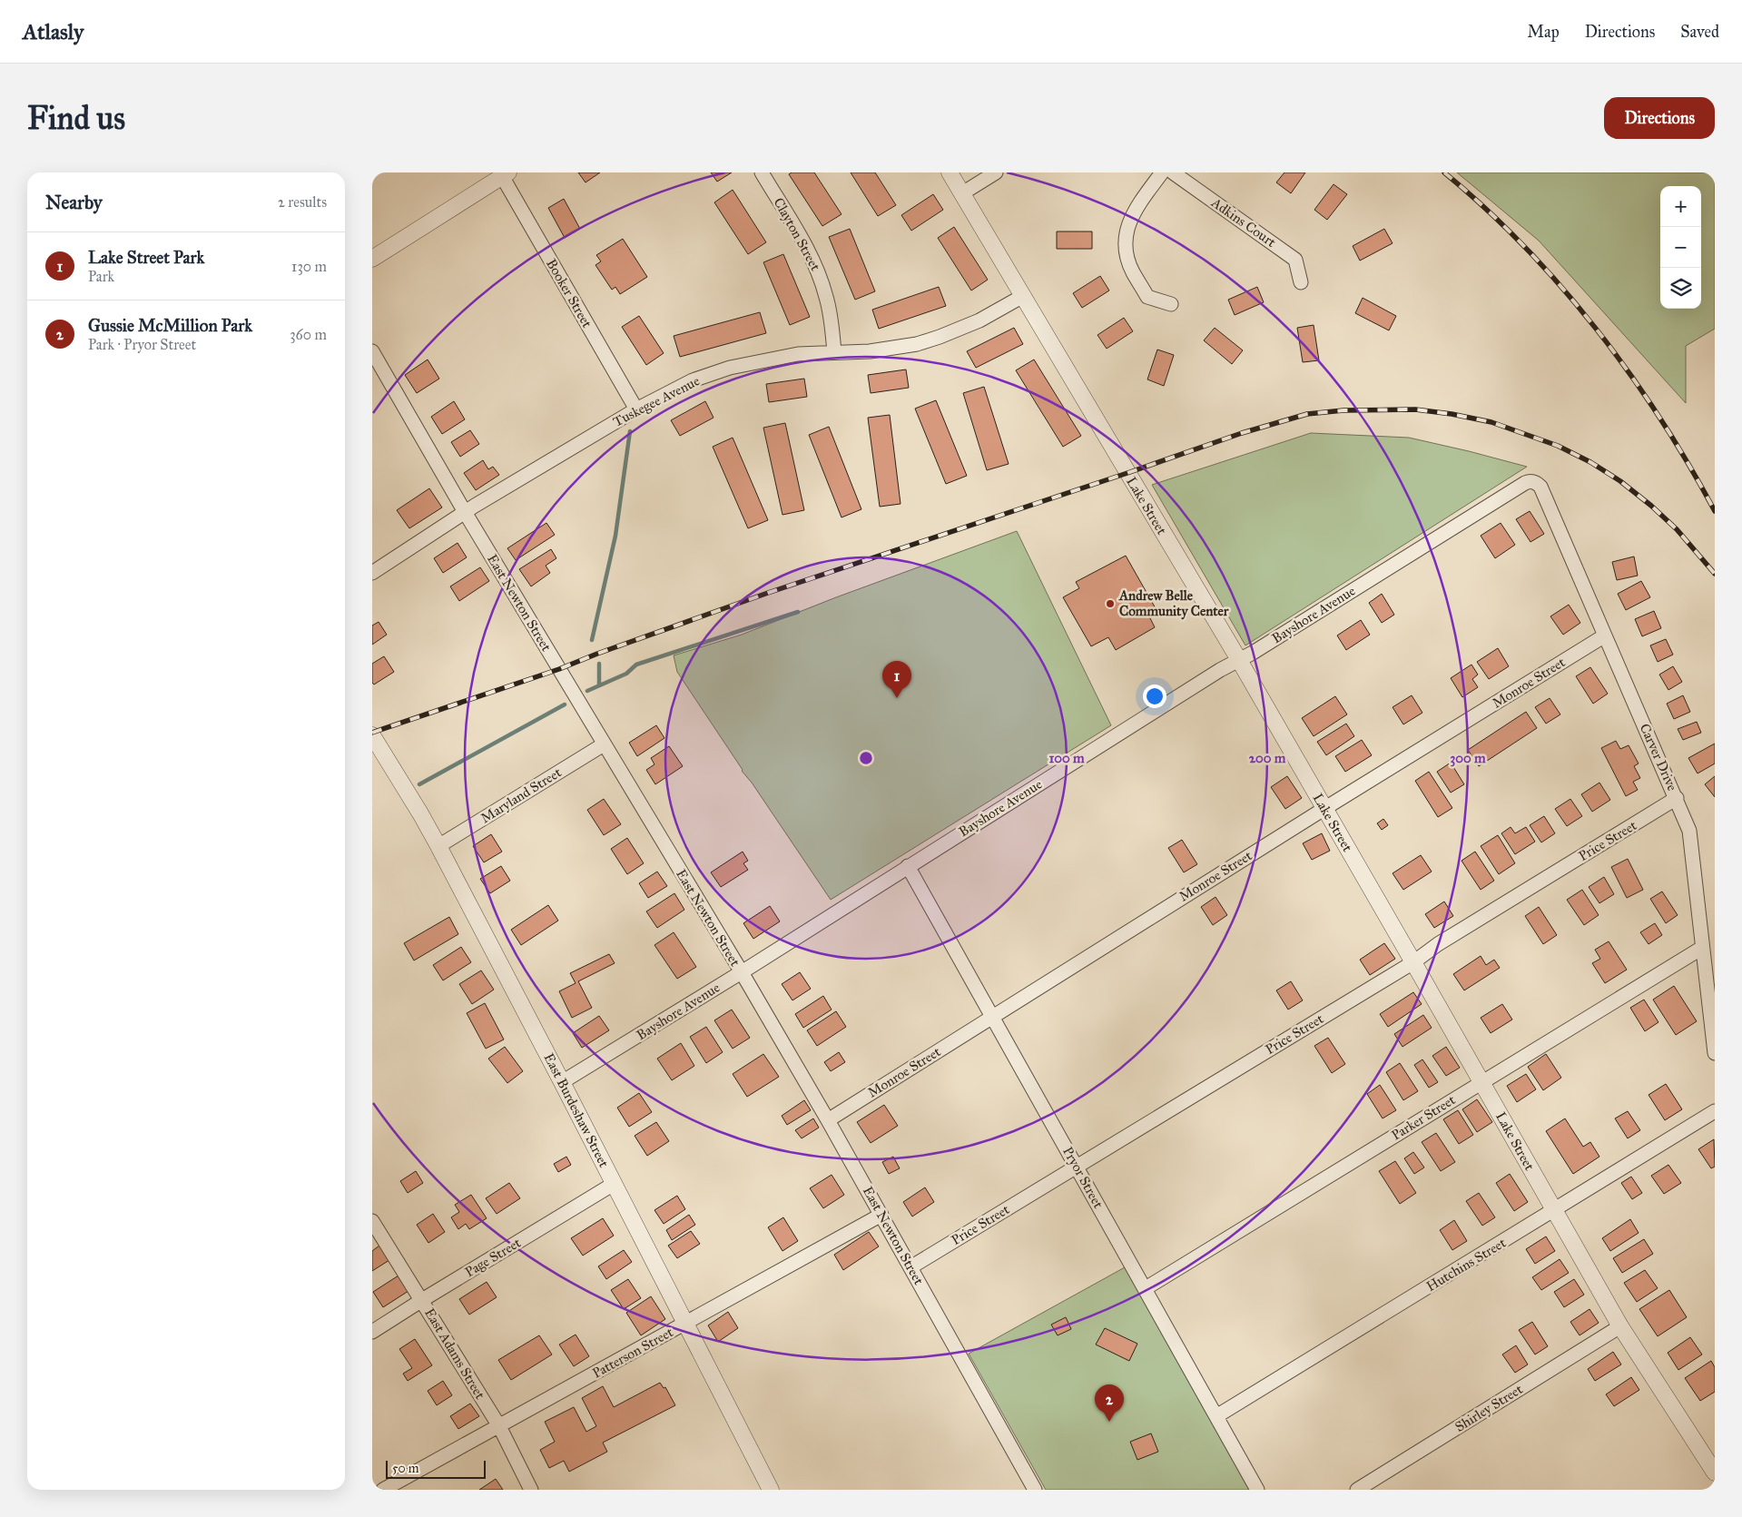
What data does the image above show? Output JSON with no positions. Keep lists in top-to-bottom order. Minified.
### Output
{"streets":{"street":["Adkins Court","Clayton Street","Booker Street","Tuskegee Avenue","Lake Street","East Newton Street","Bayshore Avenue","Monroe Street","Carver Drive","Maryland Street","Price Street","East Burdeshaw Street","Parker Street","Pryor Street","Page Street","Hutchins Street","Patterson Street","East Adams Street","Shirley Street"]},"crossings":[["Clayton Street","Tuskegee Avenue"],["Booker Street","Tuskegee Avenue"],["Tuskegee Avenue","Lake Street"],["Tuskegee Avenue","East Newton Street"],["Lake Street","Bayshore Avenue"],["Lake Street","Monroe Street"],["Lake Street","Price Street"],["Lake Street","Parker Street"],["Lake Street","Hutchins Street"],["Lake Street","Shirley Street"],["East Newton Street","Bayshore Avenue"],["East Newton Street","Monroe Street"],["East Newton Street","Maryland Street"],["East Newton Street","Price Street"],["East Newton Street","Patterson Street"],["Bayshore Avenue","Carver Drive"],["Bayshore Avenue","East Burdeshaw Street"],["Bayshore Avenue","Pryor Street"],["Monroe Street","Carver Drive"],["Monroe Street","Pryor Street"],["Carver Drive","Price Street"],["Carver Drive","Parker Street"],["Maryland Street","East Burdeshaw Street"],["Price Street","Pryor Street"],["East Burdeshaw Street","Page Street"],["East Burdeshaw Street","Patterson Street"],["Parker Street","Pryor Street"],["Pryor Street","Hutchins Street"],["Page Street","East Adams Street"],["Patterson Street","East Adams Street"]],"places":["Andrew Belle Community Center"],"scale_bar":"50 m","page":{"header":"Atlasly","nav":["Map","Directions","Saved"],"buttons":"Directions","title":"Find us","heading":["Nearby","2 results"],"map_buttons":["+","−"],"list":[{"mark":"1","name":"Lake Street Park","note":"Park","value":"130 m"},{"mark":"2","name":"Gussie McMillion Park","note":"Park · Pryor Street","value":"360 m"}],"pins":["1","2"],"scale":"50 m"},"rings":["100 m","200 m","300 m"]}
